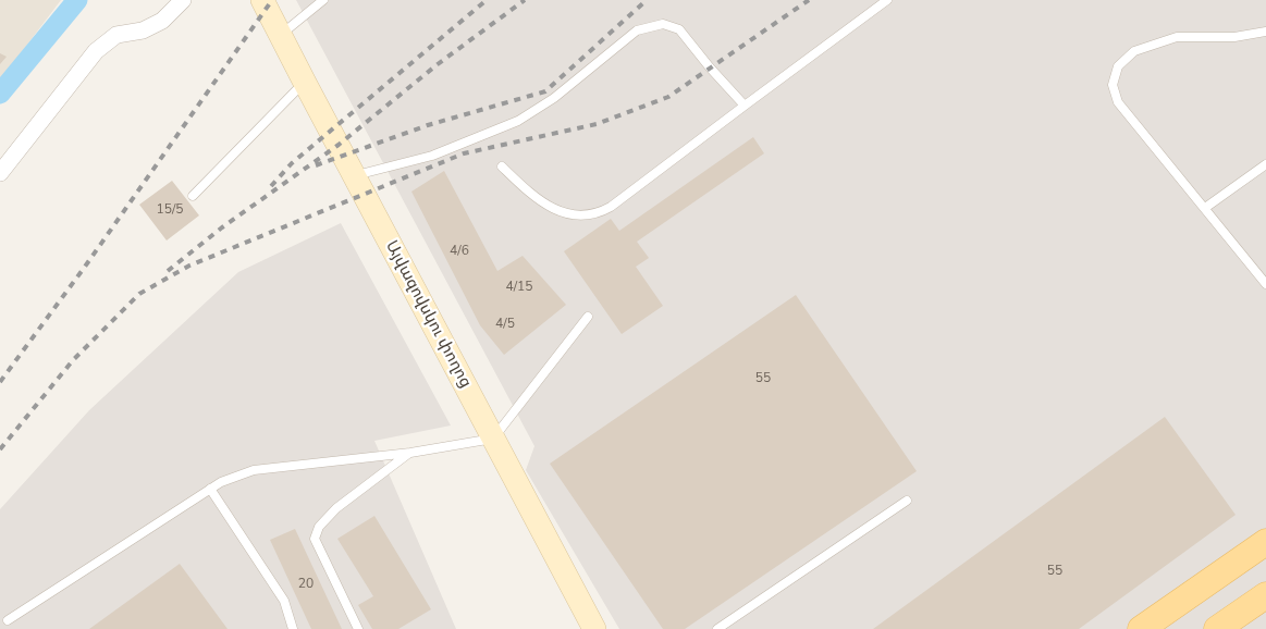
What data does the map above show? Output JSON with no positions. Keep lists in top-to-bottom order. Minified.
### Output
{"streets":{"main road":["Այվազովսկու փողոց"]},"house_numbers":["15/5","4/6","4/15","4/5","55","55","20"]}
